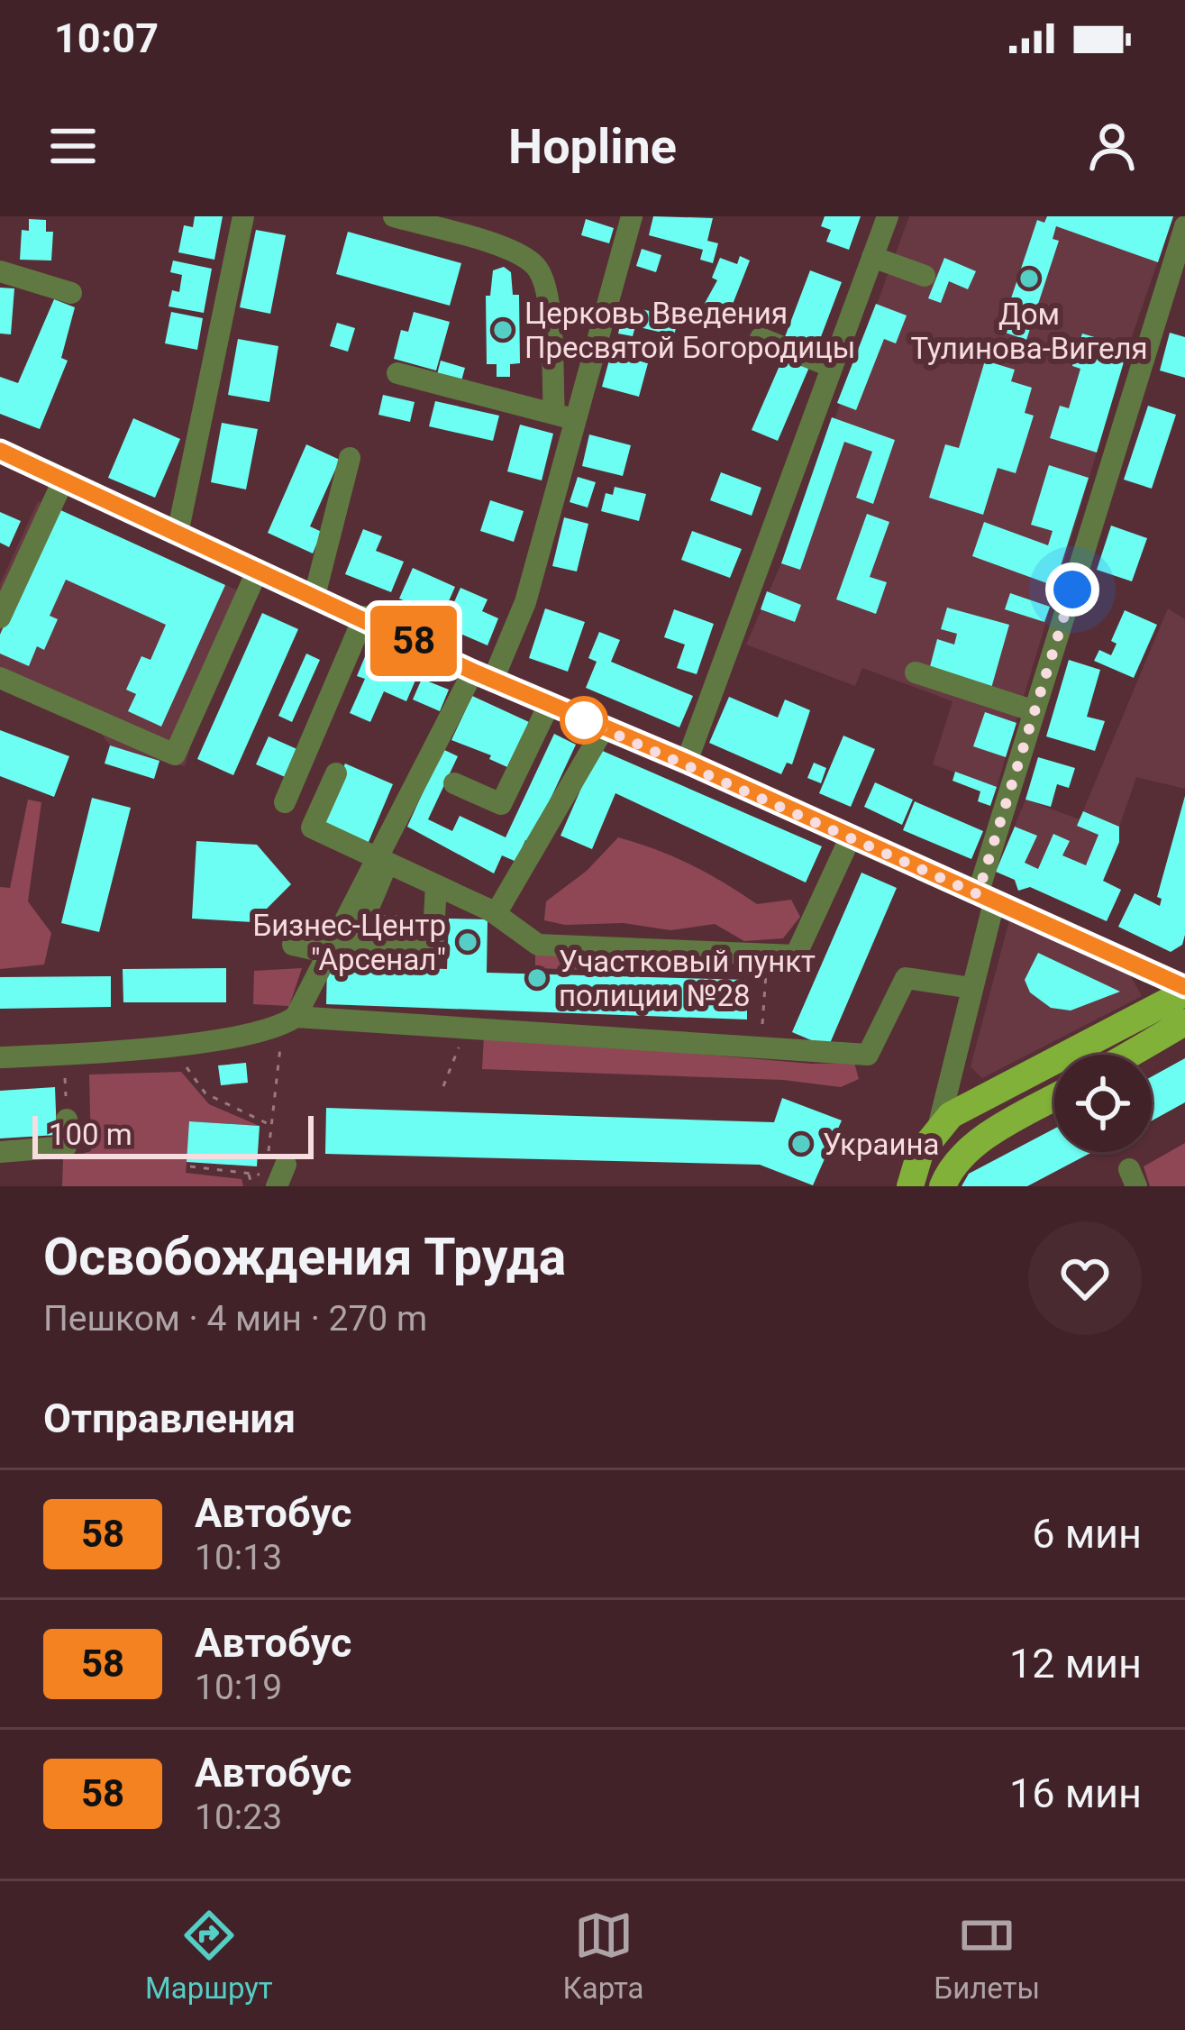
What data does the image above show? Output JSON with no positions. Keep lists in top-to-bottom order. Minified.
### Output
{"places":["Дом Тулинова-Вигеля","Церковь Введения Пресвятой Богородицы","Бизнес-Центр \"Арсенал\"","Участковый пункт полиции №28","Украина"],"lines":["bus line 58"],"scale_bar":"100 m","page":{"status":"10:07","header":"Hopline","on_map":"58","scale":"100 m","heading":[["Освобождения Труда","Пешком · 4 мин · 270 m"],"Отправления"],"list":[{"mark":"58","name":"Автобус","note":"10:13","value":"6 мин"},{"mark":"58","name":"Автобус","note":"10:19","value":"12 мин"},{"mark":"58","name":"Автобус","note":"10:23","value":"16 мин"}],"tabs":["Маршрут","Карта","Билеты"]}}
